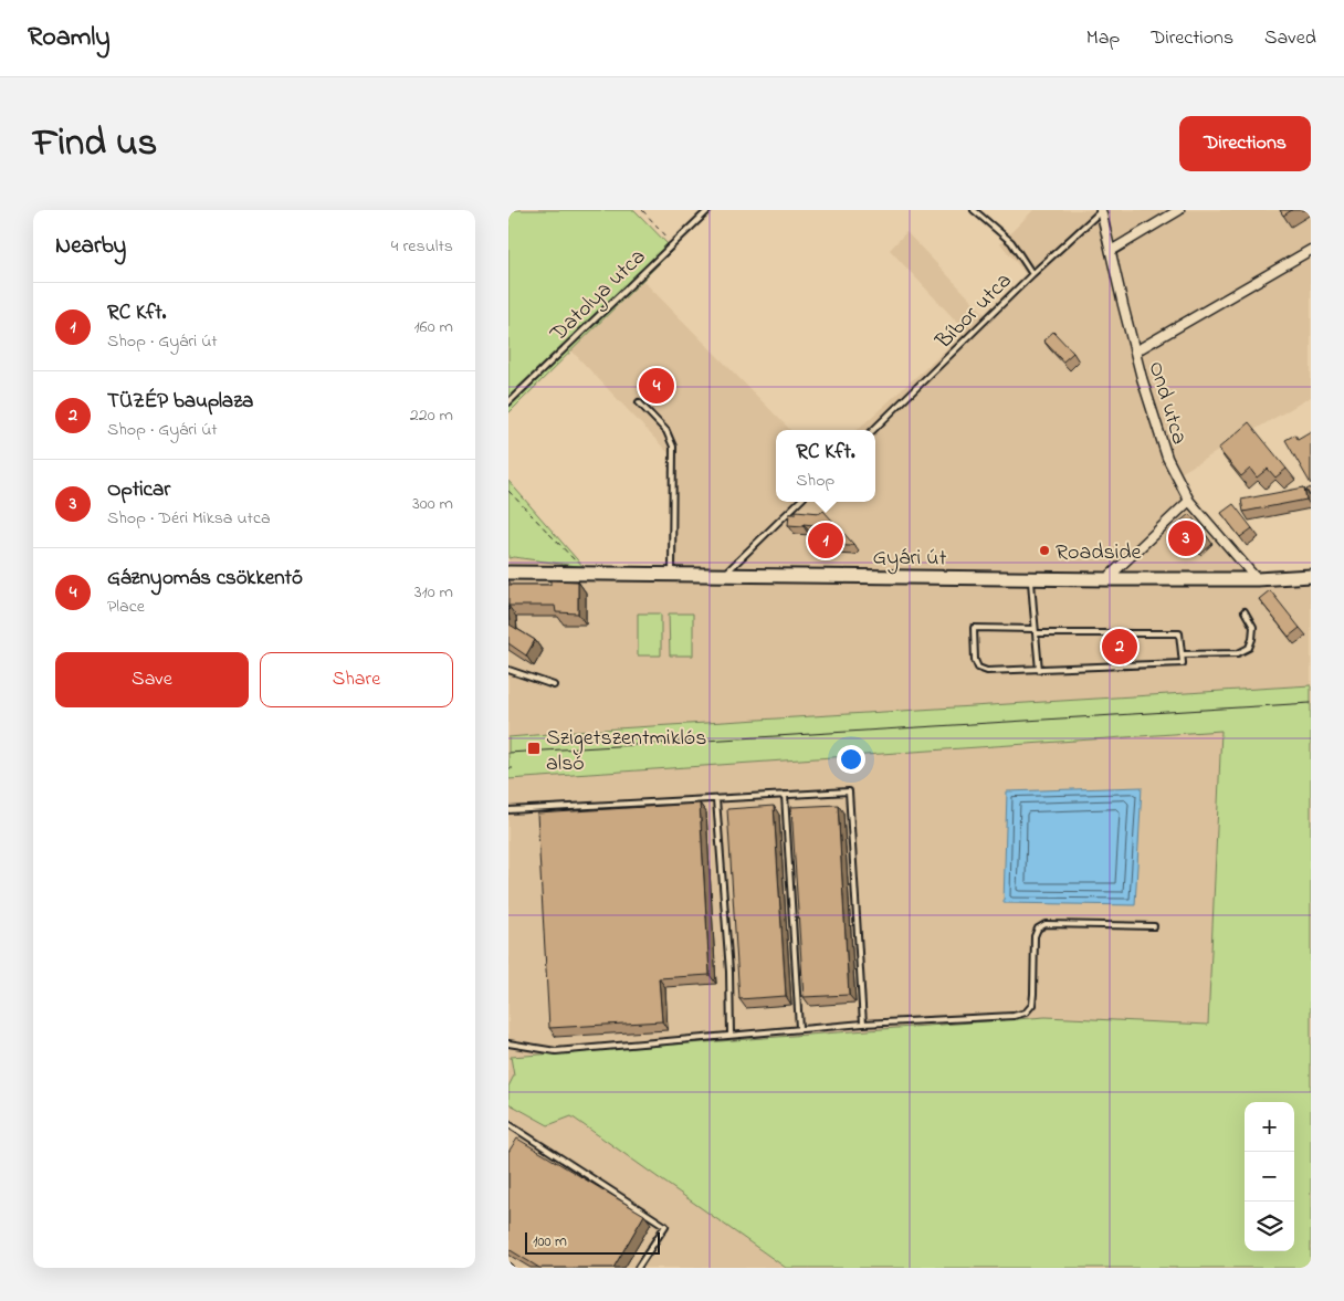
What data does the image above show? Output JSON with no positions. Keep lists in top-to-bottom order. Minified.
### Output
{"streets":{"street":["Ond utca","Gyári út"],"lane":["Datolya utca","Bíbor utca"]},"crossings":[["Bíbor utca","Ond utca"],["Ond utca","Gyári út"]],"places":{"other":["Roadside"],"transit":["Szigetszentmiklós alsó"]},"scale_bar":"100 m","page":{"header":"Roamly","nav":["Map","Directions","Saved"],"title":"Find us","buttons":["Directions",["Save","Share"]],"heading":["Nearby","4 results"],"list":[{"mark":"1","name":"RC Kft.","note":"Shop · Gyári út","value":"160 m"},{"mark":"2","name":"TÜZÉP bauplaza","note":"Shop · Gyári út","value":"220 m"},{"mark":"3","name":"Opticar","note":"Shop · Déri Miksa utca","value":"300 m"},{"mark":"4","name":"Gáznyomás csökkentő","note":"Place","value":"310 m"}],"pins":["4","3","1","2"],"popup":["RC Kft.","Shop"],"map_buttons":["+","−"],"scale":"100 m"}}
